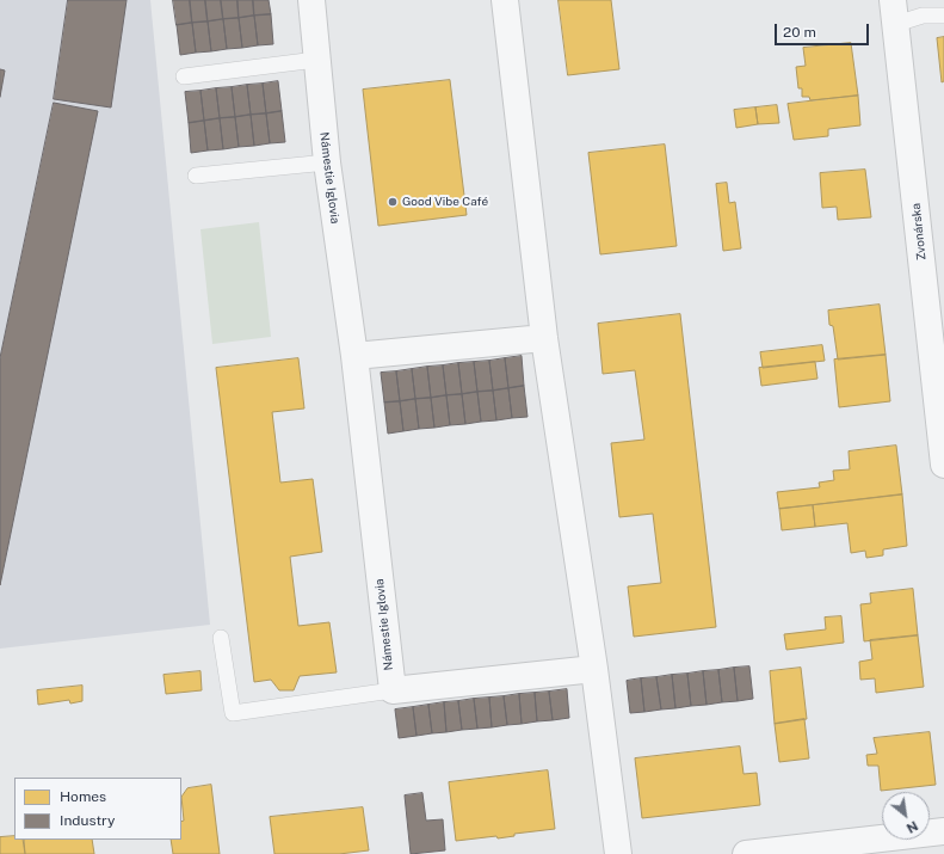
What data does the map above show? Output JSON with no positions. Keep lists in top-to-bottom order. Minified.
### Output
{"streets":{"street":["Námestie Iglovia","Zvonárska"]},"places":["Good Vibe Café"],"legend":["Homes","Industry"],"scale_bar":"20 m","north":"bottom right"}
